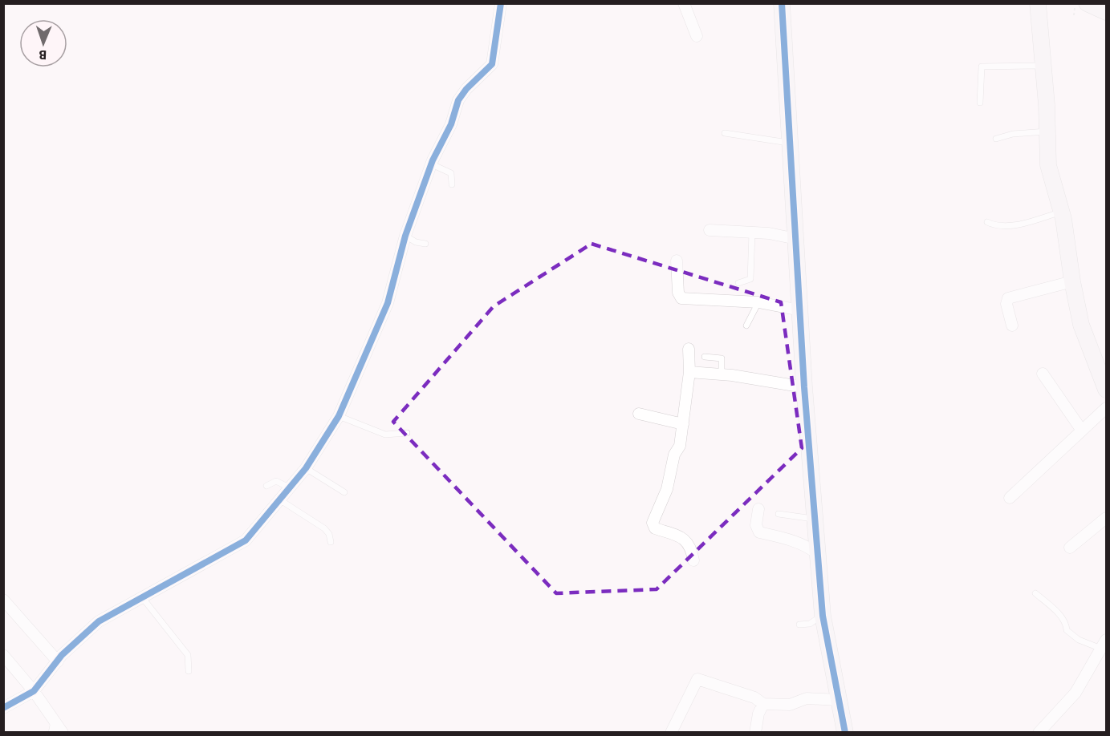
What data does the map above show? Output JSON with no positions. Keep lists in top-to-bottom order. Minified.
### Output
{"north":"bottom"}
